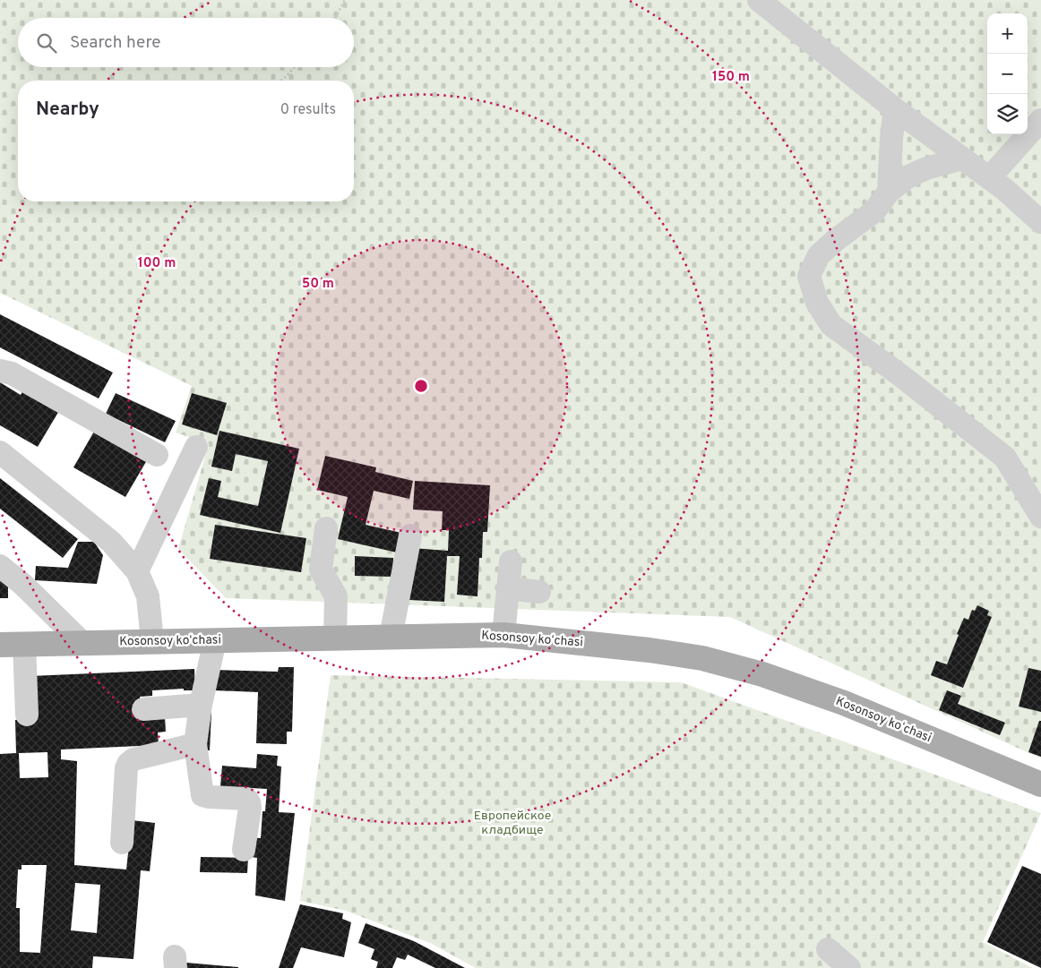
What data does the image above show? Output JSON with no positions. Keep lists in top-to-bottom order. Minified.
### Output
{"streets":{"main road":["Kosonsoy koʻchasi"]},"parks":["Европейское кладбище"],"page":{"map_buttons":["+","−"],"search":"Search here","heading":["Nearby","0 results"]},"rings":["150 m","100 m","50 m"]}
